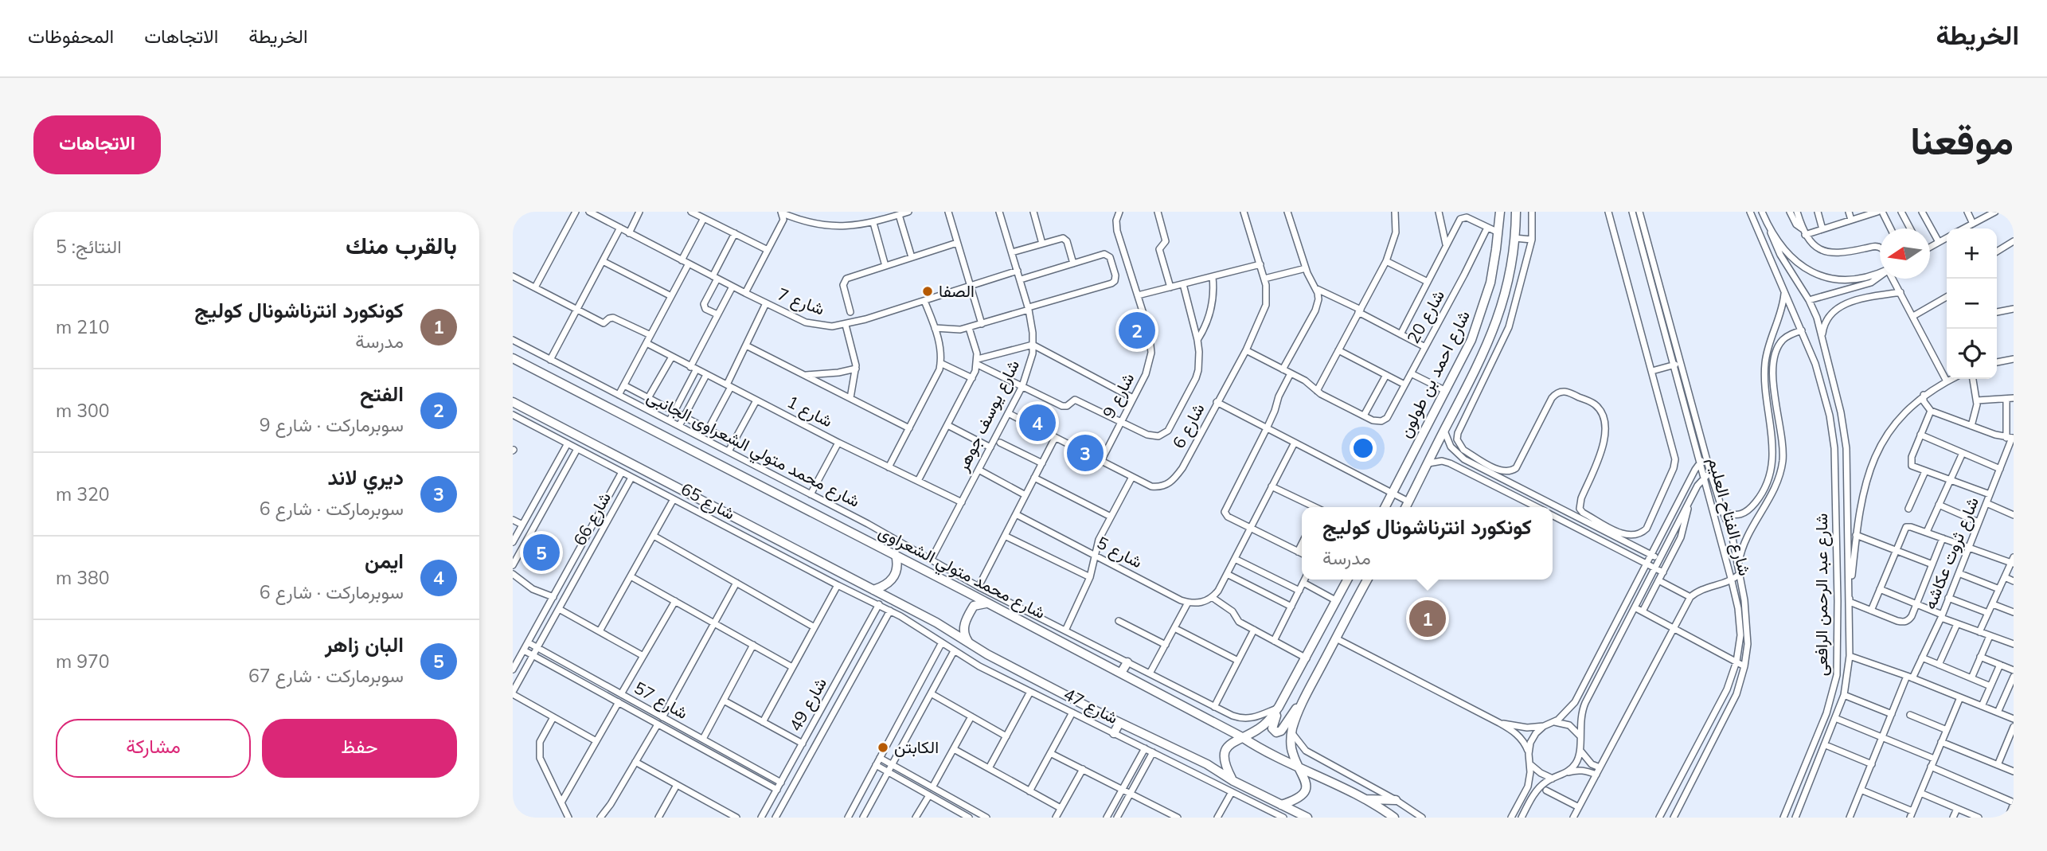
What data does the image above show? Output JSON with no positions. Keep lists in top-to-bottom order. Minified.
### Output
{"streets":{"street":["شارع 7","شارع 20","شارع احمد بن طولون","شارع 9","شارع 1","شارع يوسف جوهر","شارع 6","شارع محمد متولي الشعراوى الجانبى","شارع 65","شارع الفتاح العليم","شارع 66","شارع 5","شارع ثروت عكاشه","شارع محمد متولي الشعراوى","شارع عبد الرحمن الرافعى","شارع 57","شارع 49","شارع 47"]},"crossings":[["شارع 7","شارع يوسف جوهر"],["شارع 9","شارع 6"],["شارع 1","شارع يوسف جوهر"],["شارع يوسف جوهر","شارع 6"],["شارع يوسف جوهر","شارع محمد متولي الشعراوى الجانبى"],["شارع 65","شارع 66"],["شارع 65","شارع 49"],["شارع 65","شارع 47"],["شارع 66","شارع 57"],["شارع 57","شارع 49"],["شارع 49","شارع 47"]],"places":["الصفا","الكابتن"],"north":"left","page":{"header":"الخريطة","nav":["الخريطة","الاتجاهات","المحفوظات"],"title":"موقعنا","buttons":["الاتجاهات",["حفظ","مشاركة"]],"heading":["بالقرب منك","النتائج: 5"],"map_buttons":["+","−"],"list":[{"mark":"1","name":"كونكورد انترناشونال كوليج","note":"مدرسة","value":"210 m"},{"mark":"2","name":"الفتح","note":"سوبرماركت · شارع 9","value":"300 m"},{"mark":"3","name":"ديري لاند","note":"سوبرماركت · شارع 6","value":"320 m"},{"mark":"4","name":"ايمن","note":"سوبرماركت · شارع 6","value":"380 m"},{"mark":"5","name":"البان زاهر","note":"سوبرماركت · شارع 67","value":"970 m"}],"pins":["2","4","3","5","1"],"popup":["كونكورد انترناشونال كوليج","مدرسة"]}}
